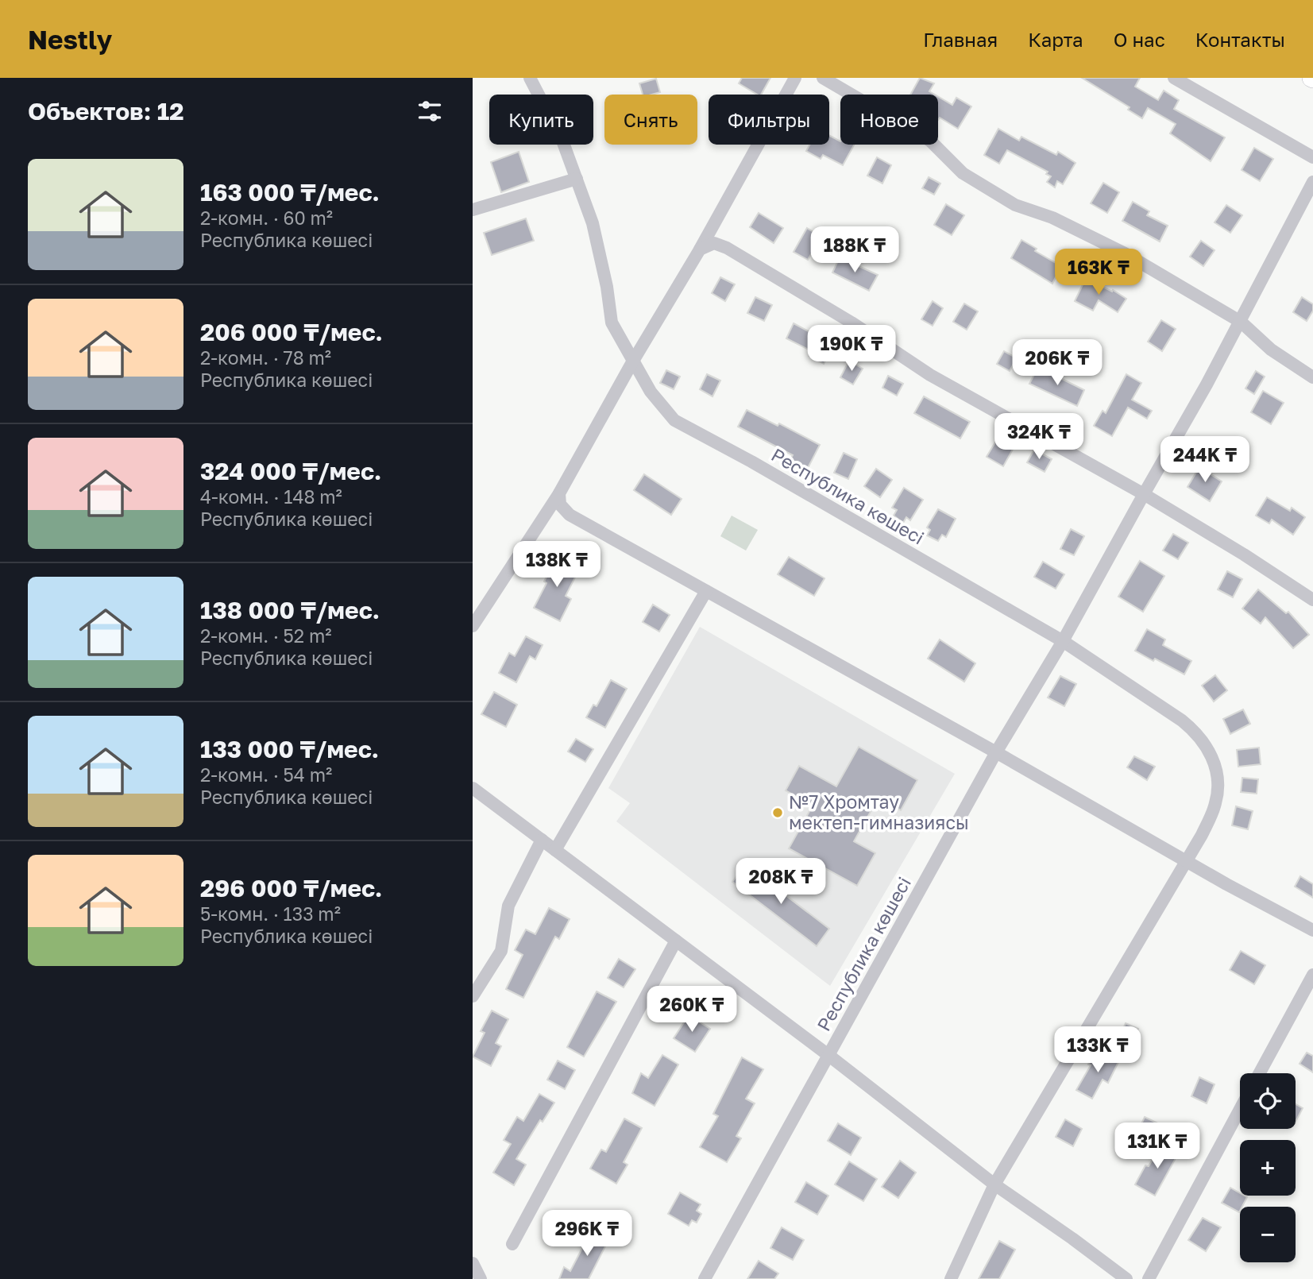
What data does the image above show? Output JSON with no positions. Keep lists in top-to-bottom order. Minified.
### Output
{"streets":{"street":["Республика көшесі"]},"places":["№7 Хромтау мектеп-гимназиясы"],"page":{"header":"Nestly","nav":["Главная","Карта","О нас","Контакты"],"heading":"Объектов: 12","chip":["Купить","Снять","Фильтры","Новое"],"list":[{"name":"163 000 ₸/мес.","note":"2-комн. · 60 m² · Республика көшесі"},{"name":"206 000 ₸/мес.","note":"2-комн. · 78 m² · Республика көшесі"},{"name":"324 000 ₸/мес.","note":"4-комн. · 148 m² · Республика көшесі"},{"name":"138 000 ₸/мес.","note":"2-комн. · 52 m² · Республика көшесі"},{"name":"133 000 ₸/мес.","note":"2-комн. · 54 m² · Республика көшесі"},{"name":"296 000 ₸/мес.","note":"5-комн. · 133 m² · Республика көшесі"}],"price":["188K ₸","163K ₸","190K ₸","206K ₸","324K ₸","244K ₸","138K ₸","208K ₸","260K ₸","133K ₸","131K ₸","296K ₸"],"map_buttons":["+","−"]}}
